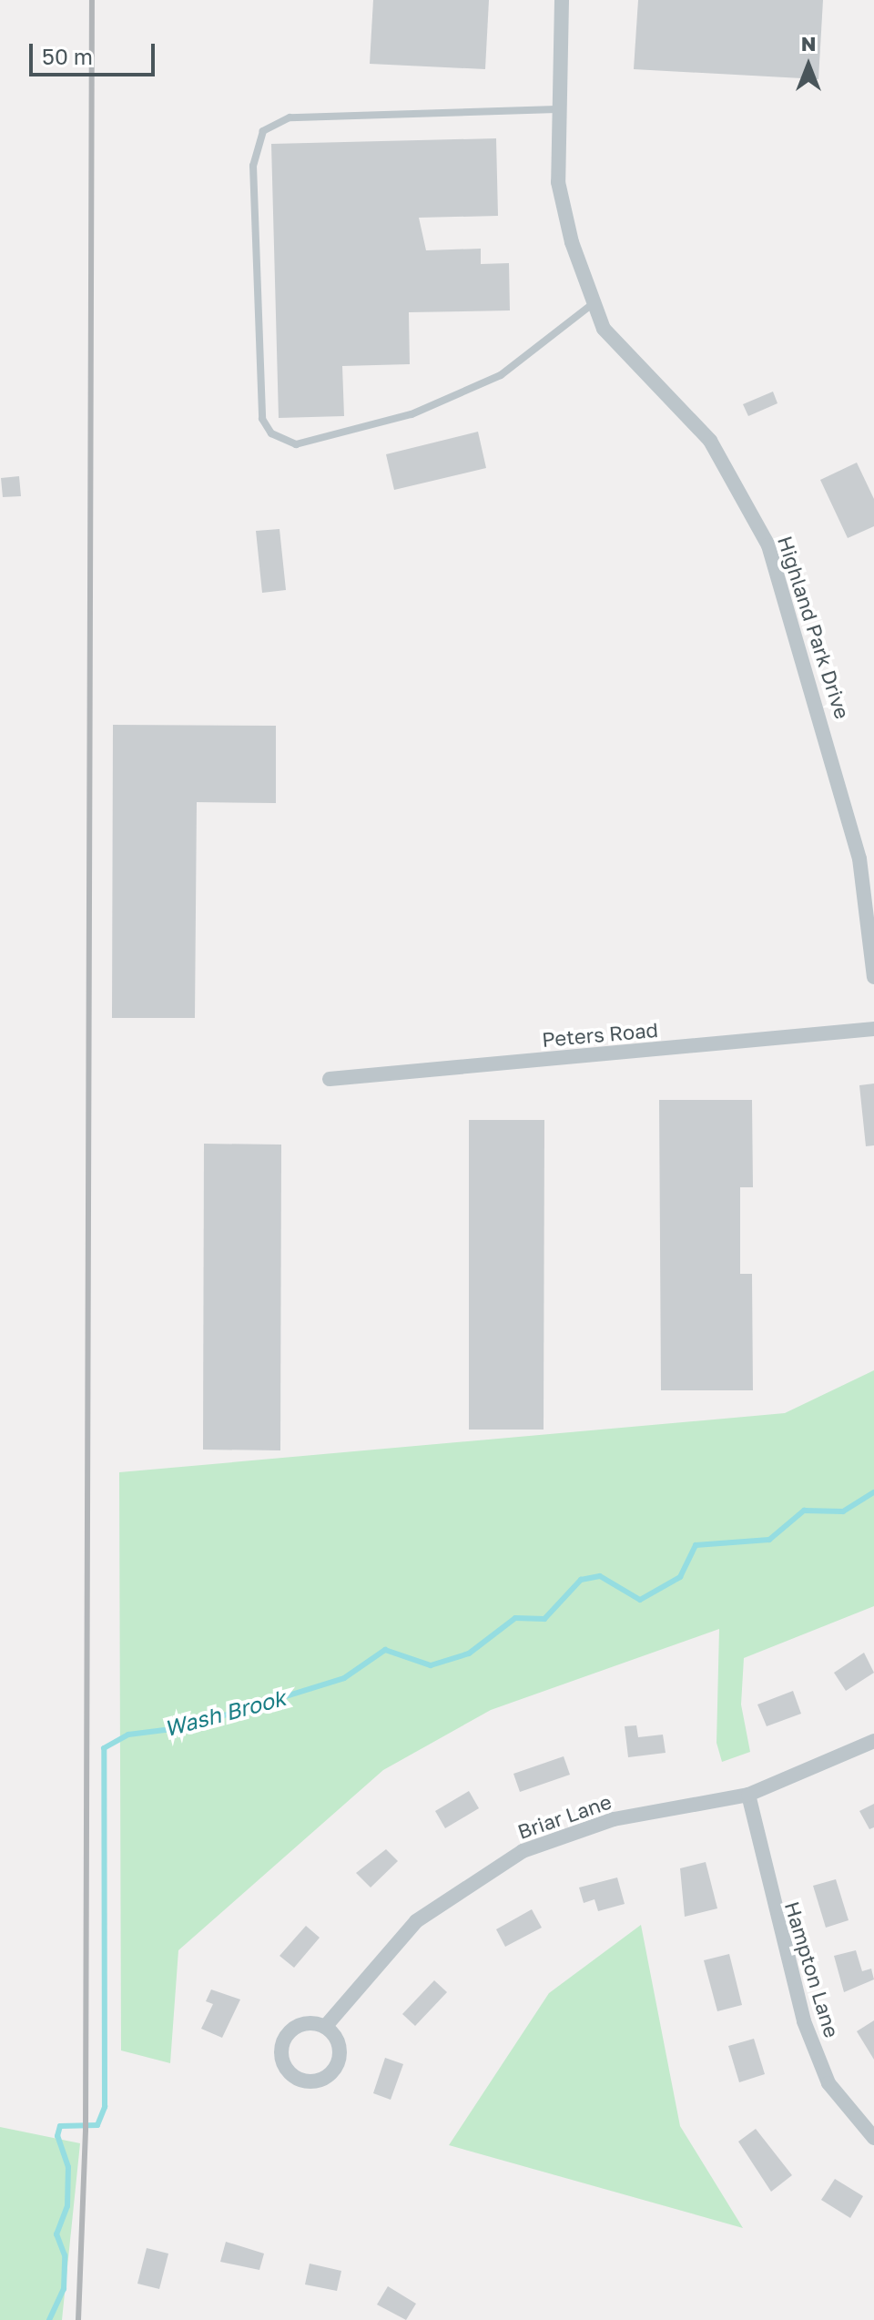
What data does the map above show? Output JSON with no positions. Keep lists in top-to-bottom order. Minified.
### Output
{"streets":{"street":["Highland Park Drive","Peters Road","Briar Lane","Hampton Lane"]},"crossings":[["Briar Lane","Hampton Lane"]],"water":["Wash Brook"],"scale_bar":"50 m","north":"top"}
